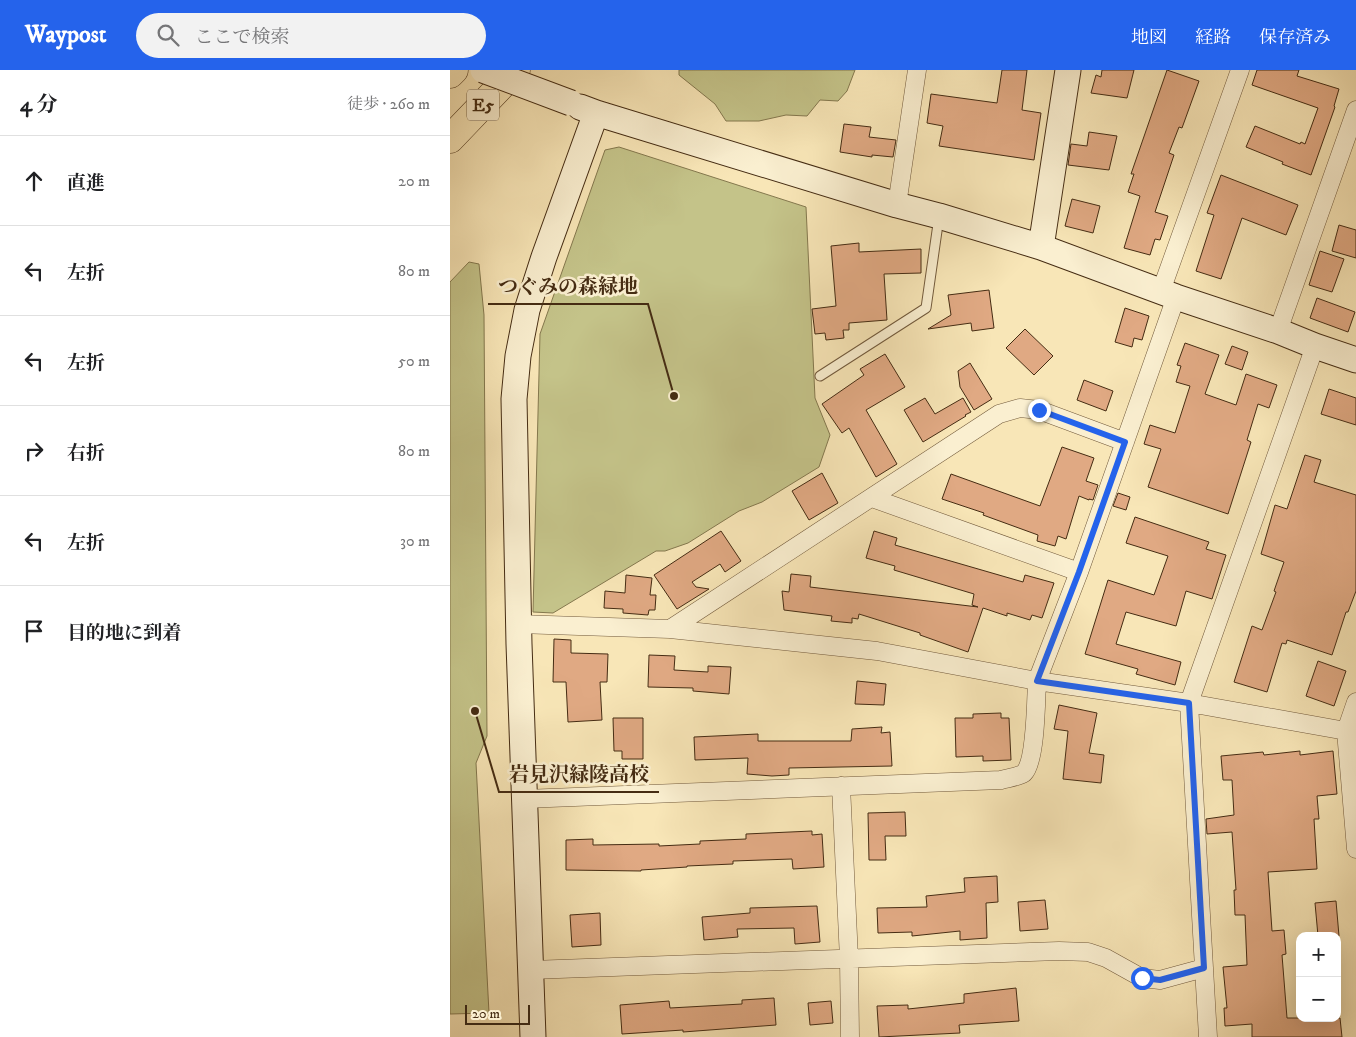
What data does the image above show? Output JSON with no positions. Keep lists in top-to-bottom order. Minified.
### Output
{"streets":{"highway":["E5"]},"places":["つぐみの森緑地","岩見沢緑陵高校"],"scale_bar":"20 m","page":{"header":"Waypost","search":"ここで検索","nav":["地図","経路","保存済み"],"heading":["4 分","徒歩 · 260 m"],"list":[["直進","20 m"],["左折","80 m"],["左折","50 m"],["右折","80 m"],["左折","30 m"],"目的地に到着"],"map_buttons":["+","−"],"scale":"20 m"}}
